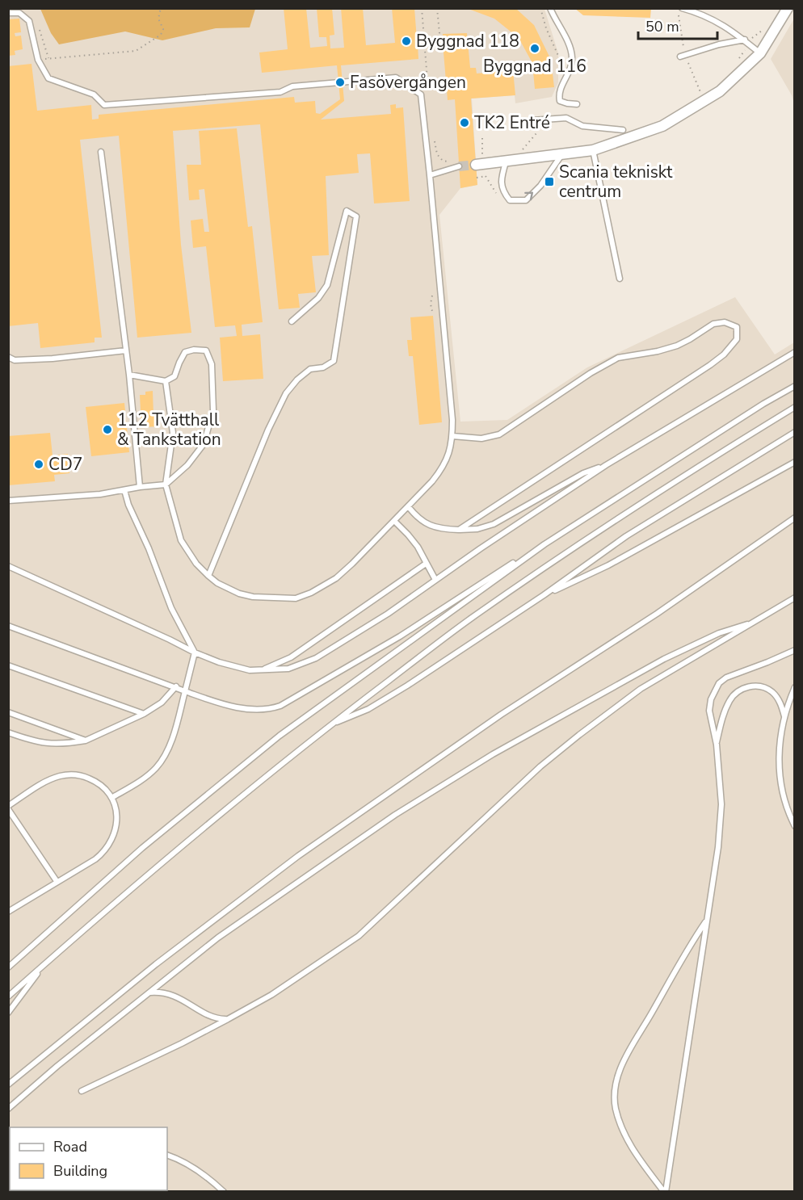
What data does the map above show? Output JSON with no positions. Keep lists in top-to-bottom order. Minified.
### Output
{"places":{"other":["Byggnad 118","Byggnad 116","Fasövergången","TK2 Entré","112 Tvätthall & Tankstation","CD7"],"transit":["Scania tekniskt centrum"]},"legend":["Road","Building"],"scale_bar":"50 m"}
